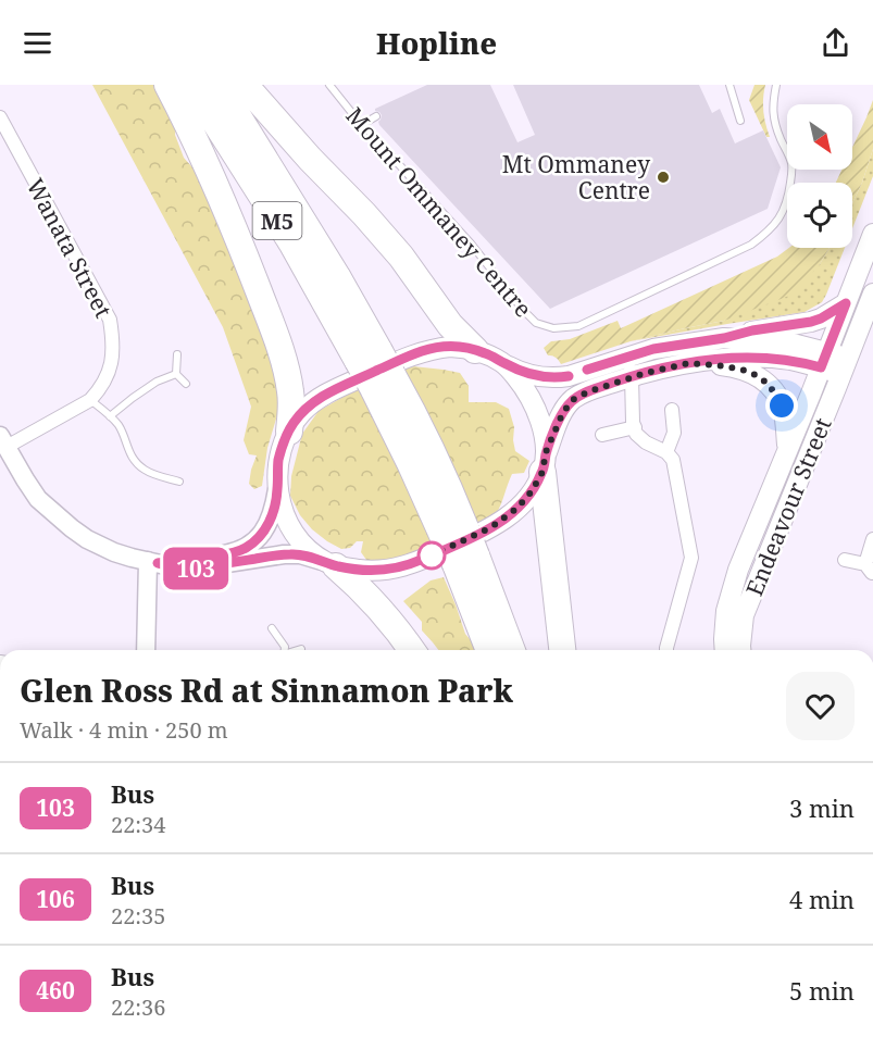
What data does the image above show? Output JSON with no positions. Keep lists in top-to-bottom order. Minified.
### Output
{"streets":{"highway":["M5"],"main road":["Endeavour Street"],"street":["Wanata Street"],"lane":["Mount Ommaney Centre"]},"places":["Mt Ommaney Centre"],"lines":["bus line 103"],"north":"bottom right","page":{"header":"Hopline","on_map":"103","heading":["Glen Ross Rd at Sinnamon Park","Walk · 4 min · 250 m"],"list":[{"mark":"103","name":"Bus","note":"22:34","value":"3 min"},{"mark":"106","name":"Bus","note":"22:35","value":"4 min"},{"mark":"460","name":"Bus","note":"22:36","value":"5 min"}]}}
